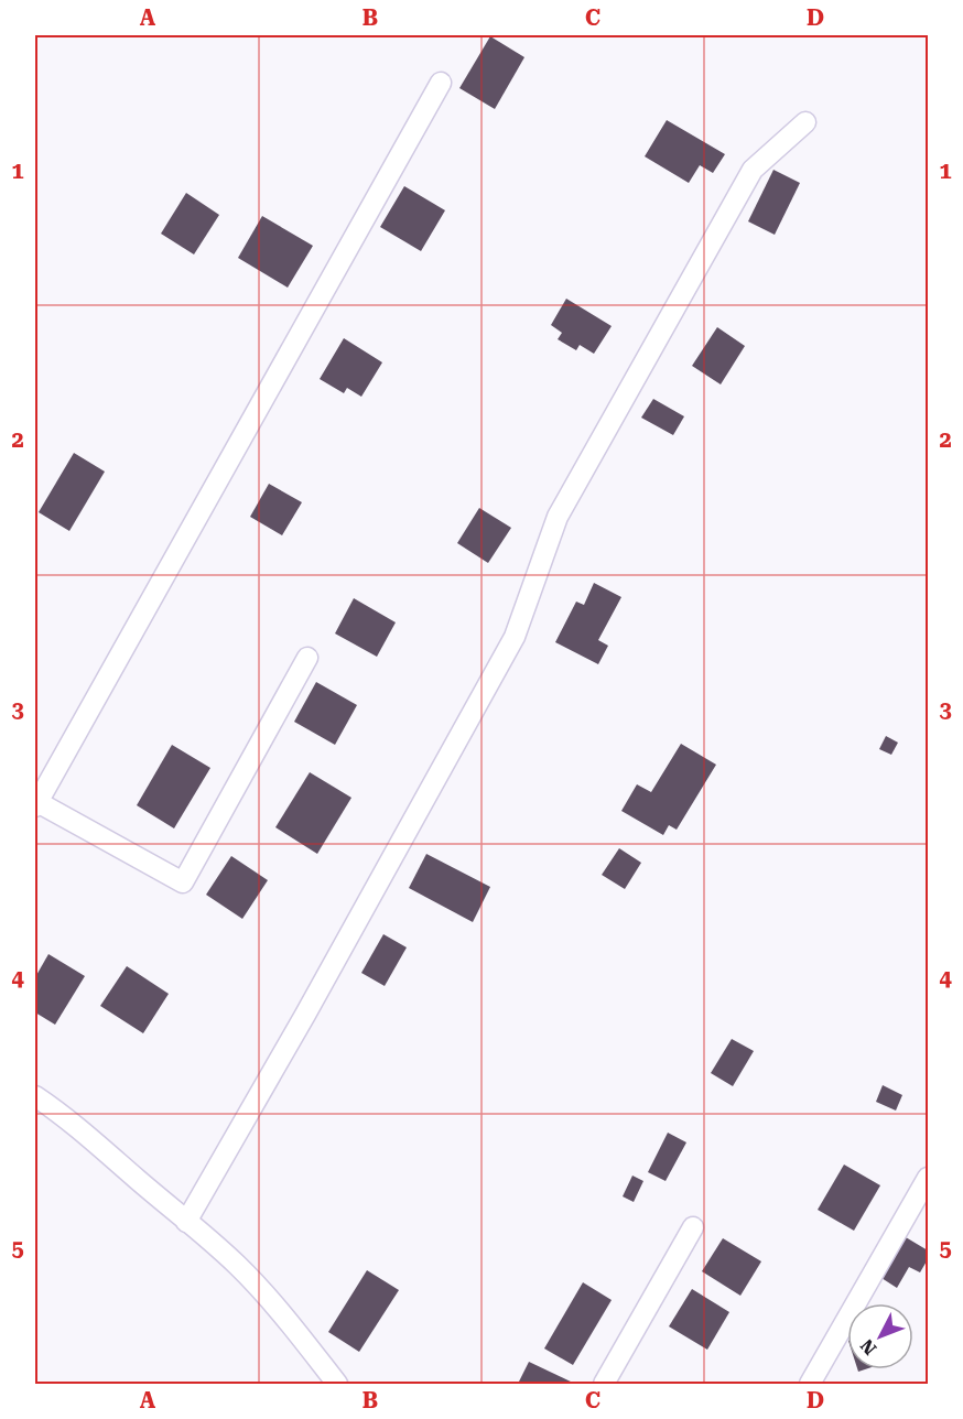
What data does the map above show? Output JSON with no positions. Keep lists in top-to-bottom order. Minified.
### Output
{"north":"bottom left","grid":{"columns":["A","B","C","D"],"rows":["1","2","3","4","5"]}}
